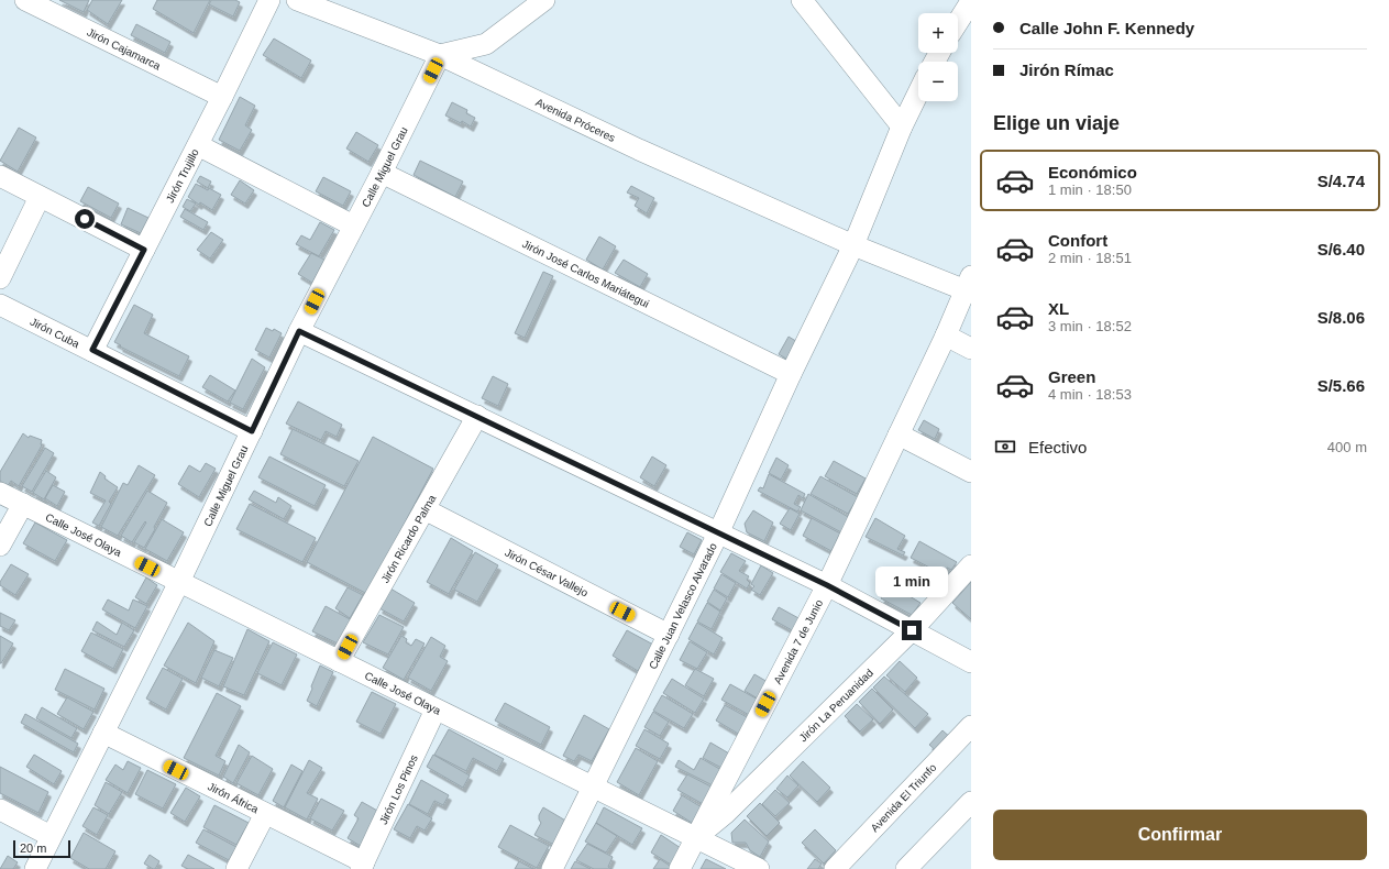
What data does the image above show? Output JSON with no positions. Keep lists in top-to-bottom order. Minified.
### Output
{"streets":{"street":["Jirón Cajamarca","Avenida Próceres","Calle Miguel Grau","Jirón Trujillo","Jirón José Carlos Mariátegui","Jirón Cuba","Calle José Olaya","Jirón Ricardo Palma","Jirón César Vallejo","Calle Juan Velasco Alvarado","Avenida 7 de Junio","Jirón La Peruanidad","Jirón Los Pinos","Jirón África","Avenida El Triunfo"]},"crossings":[["Jirón Cajamarca","Jirón Trujillo"],["Avenida Próceres","Calle Miguel Grau"],["Avenida Próceres","Calle Juan Velasco Alvarado"],["Avenida Próceres","Avenida 7 de Junio"],["Calle Miguel Grau","Jirón José Carlos Mariátegui"],["Calle Miguel Grau","Jirón Cuba"],["Calle Miguel Grau","Calle José Olaya"],["Calle Miguel Grau","Jirón África"],["Jirón Trujillo","Jirón Cuba"],["Jirón José Carlos Mariátegui","Calle Juan Velasco Alvarado"],["Calle José Olaya","Jirón Ricardo Palma"],["Calle José Olaya","Calle Juan Velasco Alvarado"],["Calle José Olaya","Avenida 7 de Junio"],["Calle José Olaya","Jirón La Peruanidad"],["Calle José Olaya","Jirón Los Pinos"],["Jirón Ricardo Palma","Jirón César Vallejo"],["Jirón César Vallejo","Calle Juan Velasco Alvarado"],["Avenida 7 de Junio","Jirón La Peruanidad"],["Jirón Los Pinos","Jirón África"]],"scale_bar":"20 m","page":{"banner":["Calle John F. Kennedy","Jirón Rímac"],"map_buttons":["+","−"],"heading":"Elige un viaje","list":[{"name":"Económico","note":"1 min · 18:50","value":"S/4.74"},{"name":"Confort","note":"2 min · 18:51","value":"S/6.40"},{"name":"XL","note":"3 min · 18:52","value":"S/8.06"},{"name":"Green","note":"4 min · 18:53","value":"S/5.66"}],"pay":["Efectivo","400 m"],"bubble":"1 min","buttons":"Confirmar","scale":"20 m"}}
